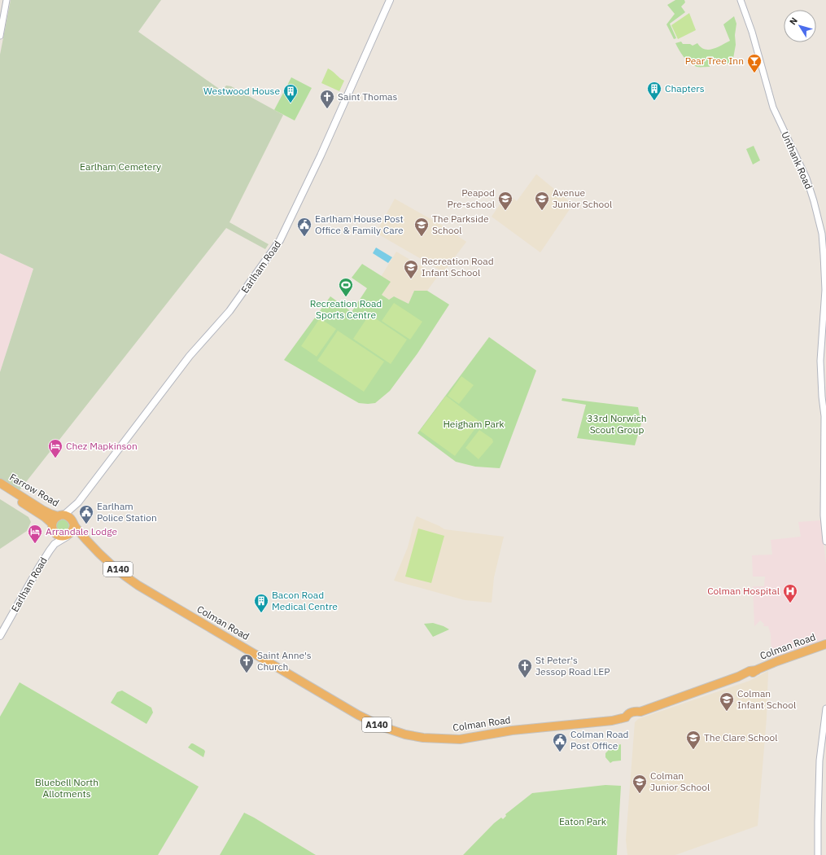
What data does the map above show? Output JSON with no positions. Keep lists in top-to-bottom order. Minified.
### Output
{"streets":{"highway":["Farrow Road","A140","Colman Road"],"main road":["Earlham Road"],"street":["Unthank Road"]},"crossings":[["Earlham Road","Farrow Road"],["Earlham Road","Colman Road"],["Farrow Road","Colman Road"]],"parks":["Earlham Cemetery","33rd Norwich Scout Group","Heigham Park","Bluebell North Allotments","Eaton Park"],"places":{"bar":["Pear Tree Inn"],"building":["Chapters","Westwood House","Bacon Road Medical Centre"],"church":["Saint Thomas","Saint Anne's Church","St Peter's Jessop Road LEP"],"school or university":["Peapod Pre-school","Avenue Junior School","The Parkside School","Recreation Road Infant School","Colman Infant School","The Clare School","Colman Junior School"],"public building":["Earlham House Post Office & Family Care","Earlham Police Station","Colman Road Post Office"],"sports":["Recreation Road Sports Centre"],"hotel":["Chez Mapkinson","Arrandale Lodge"],"hospital":["Colman Hospital"]},"north":"top left"}
